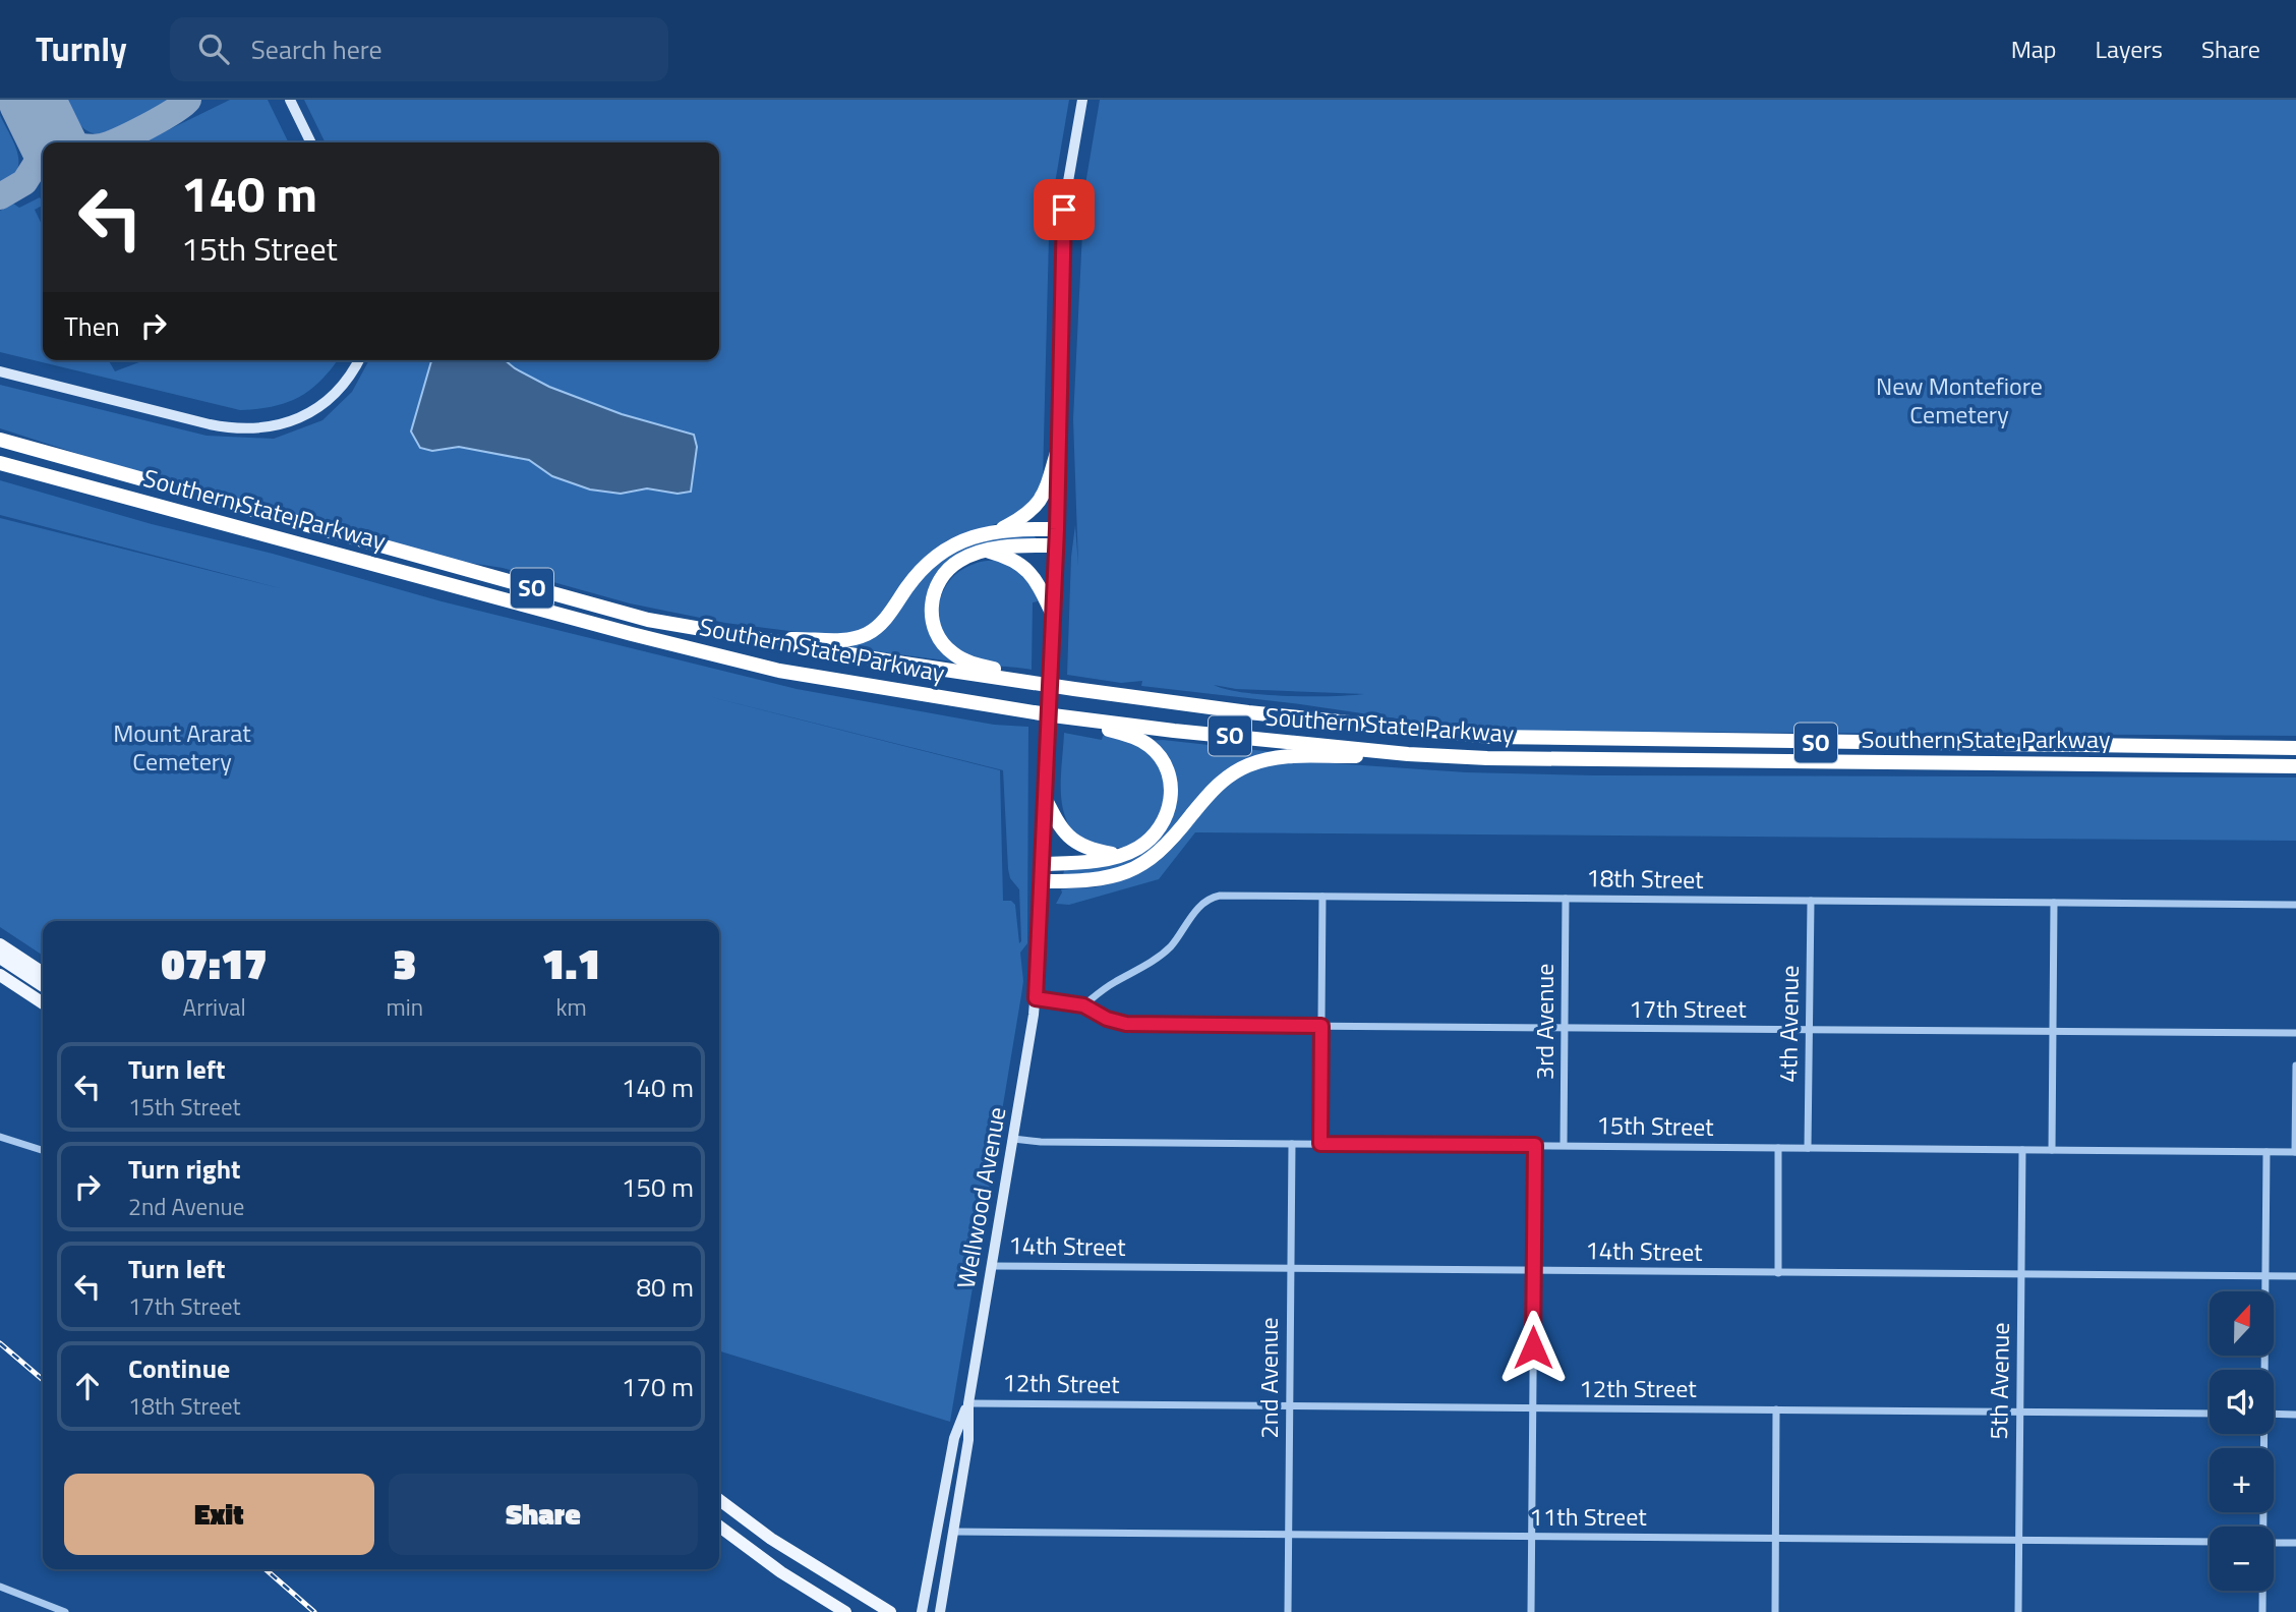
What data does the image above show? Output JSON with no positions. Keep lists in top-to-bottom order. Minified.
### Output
{"streets":{"highway":["Southern State Parkway","SO"],"main road":["Wellwood Avenue"],"street":["18th Street","17th Street","3rd Avenue","4th Avenue","15th Street","14th Street","2nd Avenue","5th Avenue","12th Street","11th Street"]},"crossings":[["18th Street","17th Street"],["18th Street","3rd Avenue"],["18th Street","4th Avenue"],["17th Street","3rd Avenue"],["17th Street","4th Avenue"],["3rd Avenue","15th Street"],["4th Avenue","15th Street"],["15th Street","Wellwood Avenue"],["15th Street","2nd Avenue"],["15th Street","5th Avenue"],["Wellwood Avenue","14th Street"],["Wellwood Avenue","12th Street"],["14th Street","2nd Avenue"],["14th Street","5th Avenue"],["2nd Avenue","12th Street"],["2nd Avenue","11th Street"],["5th Avenue","12th Street"],["5th Avenue","11th Street"]],"parks":["New Montefiore Cemetery","Mount Ararat Cemetery"],"north":"top","page":{"header":"Turnly","search":"Search here","nav":["Map","Layers","Share"],"turn":["140 m","15th Street"],"then":"Then","eta":["07:17","Arrival","3","min","1.1","km"],"list":[{"name":"Turn left","note":"15th Street","value":"140 m"},{"name":"Turn right","note":"2nd Avenue","value":"150 m"},{"name":"Turn left","note":"17th Street","value":"80 m"},{"name":"Continue","note":"18th Street","value":"170 m"}],"map_buttons":["+","−"],"buttons":["Exit","Share"]}}
